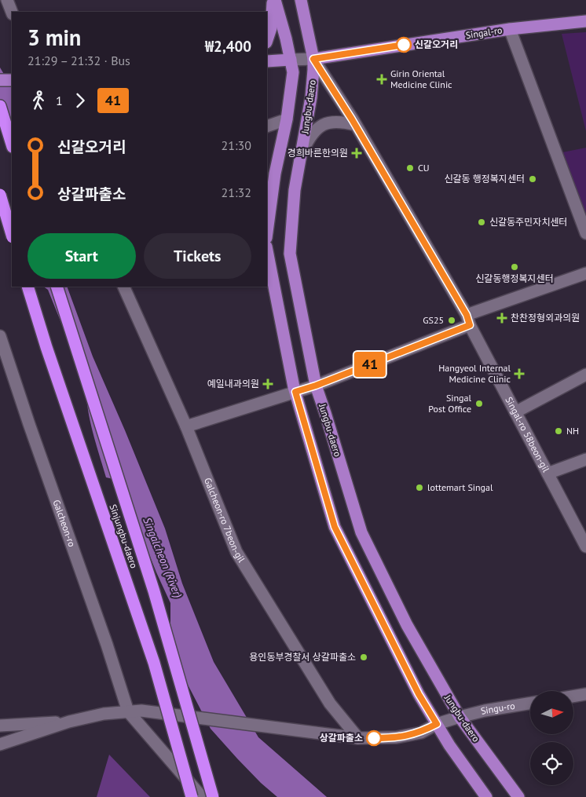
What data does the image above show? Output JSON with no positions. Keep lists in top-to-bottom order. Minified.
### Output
{"streets":{"highway":["Sinjungbu-daero"],"main road":["Singal-ro","Jungbu-daero"],"street":["Singal-ro 58beon-gil","Galcheon-ro 7beon-gil","Galcheon-ro","Singu-ro"]},"crossings":[["Singal-ro","Jungbu-daero"],["Singal-ro","Singal-ro 58beon-gil"],["Jungbu-daero","Singal-ro 58beon-gil"],["Jungbu-daero","Singu-ro"],["Galcheon-ro 7beon-gil","Singu-ro"],["Galcheon-ro","Singu-ro"]],"water":["Singalcheon (River)"],"places":{"other":["신갈오거리","CU","신갈동 행정복지센터","신갈동주민자치센터","신갈동행정복지센터","GS25","Singal Post Office","NH","lottemart Singal","용인동부경찰서 상갈파출소","상갈파출소"],"health":["Girin Oriental Medicine Clinic","경희바른한의원","찬찬정형외과의원","Hangyeol Internal Medicine Clinic","예일내과의원"]},"lines":["bus line 41"],"north":"right","page":{"on_map":"41","heading":["3 min","21:29 – 21:32 · Bus","₩2,400"],"legs":["1","41"],"list":[{"name":"신갈오거리","value":"21:30"},{"name":"상갈파출소","value":"21:32"}],"buttons":["Start","Tickets"]}}
